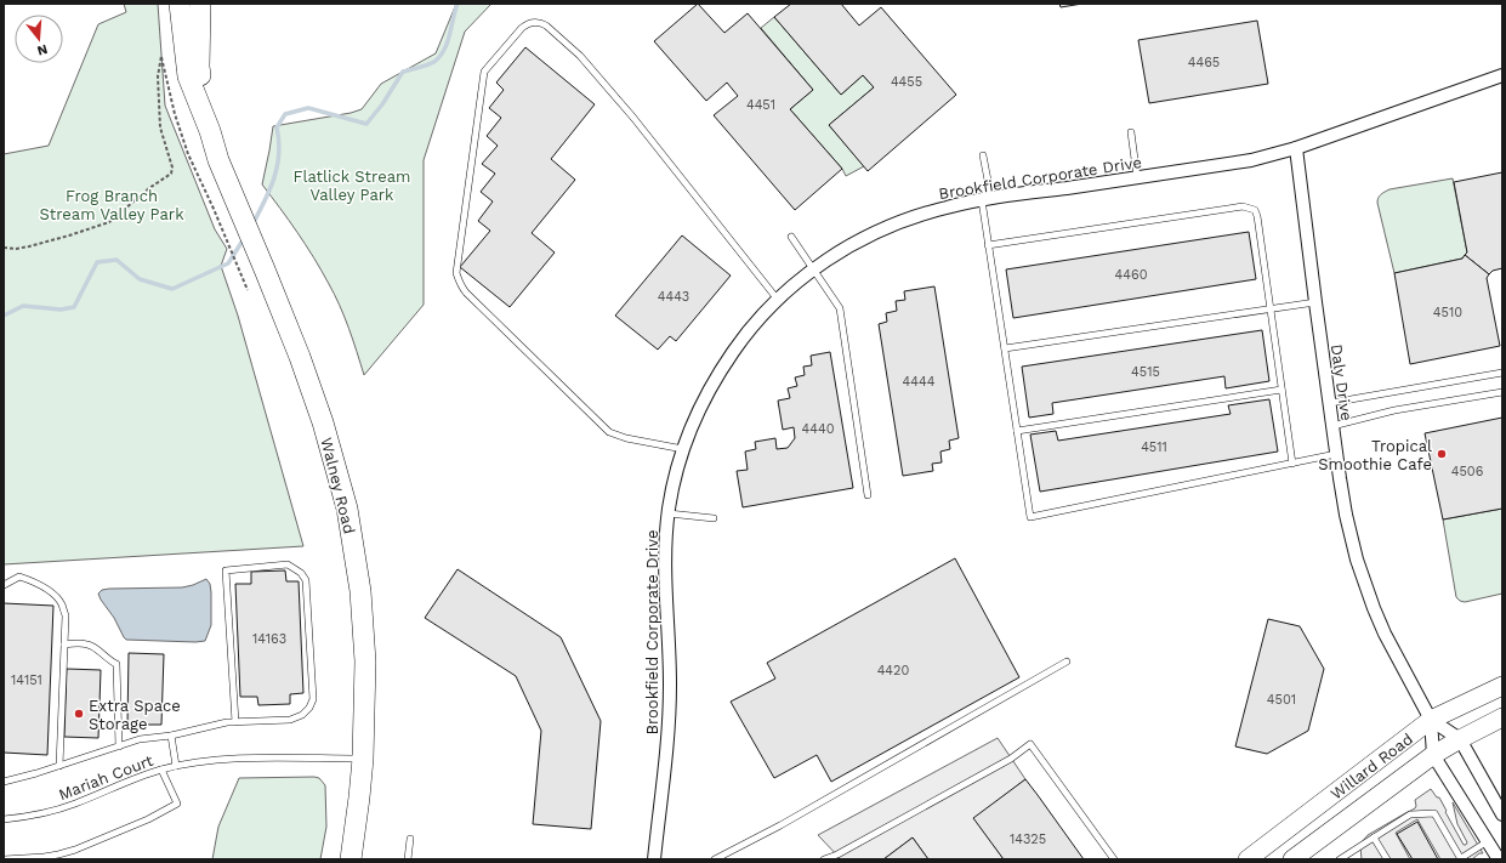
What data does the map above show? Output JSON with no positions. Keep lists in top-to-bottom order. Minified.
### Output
{"streets":{"main road":["Walney Road","Willard Road"],"street":["Brookfield Corporate Drive","Daly Drive"],"lane":["Mariah Court"]},"crossings":[["Brookfield Corporate Drive","Daly Drive"],["Daly Drive","Willard Road"],["Walney Road","Mariah Court"]],"parks":["Flatlick Stream Valley Park","Frog Branch Stream Valley Park"],"places":["Tropical Smoothie Cafe","Extra Space Storage"],"house_numbers":["4465","4455","4451","4460","4443","4510","4515","4444","4440","4511","4506","14163","4420","14151","4501","14325"],"north":"bottom"}
